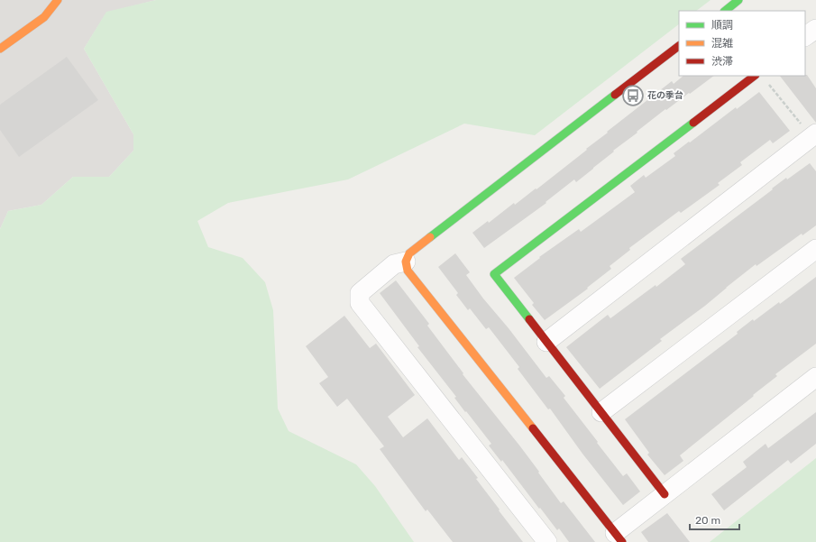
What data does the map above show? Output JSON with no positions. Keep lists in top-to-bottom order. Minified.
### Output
{"places":{"bus stop":["花の季台"]},"legend":["順調","混雑","渋滞"],"scale_bar":"20 m"}
